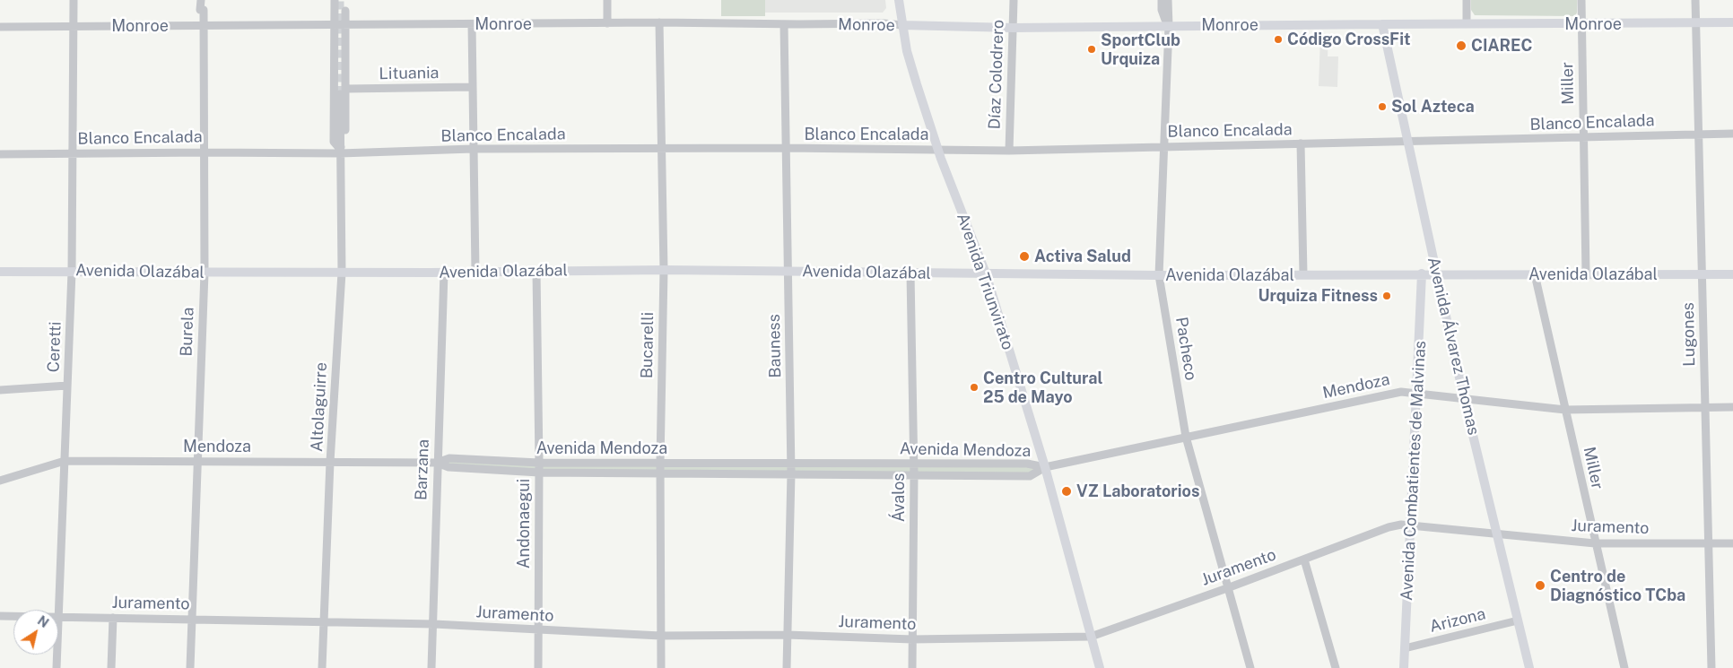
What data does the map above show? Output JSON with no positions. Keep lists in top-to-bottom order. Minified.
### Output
{"streets":{"main road":["Monroe","Avenida Olazábal","Avenida Triunvirato","Avenida Álvarez Thomas","Avenida Combatientes de Malvinas"],"street":["Lituania","Díaz Colodrero","Miller","Blanco Encalada","Burela","Lugones","Bucarelli","Bauness","Ceretti","Pacheco","Mendoza","Altolaguirre","Avenida Mendoza","Barzana","Ávalos","Andonaegui","Juramento","Arizona"]},"crossings":[["Monroe","Díaz Colodrero"],["Monroe","Miller"],["Monroe","Avenida Triunvirato"],["Monroe","Burela"],["Monroe","Lugones"],["Monroe","Bucarelli"],["Monroe","Bauness"],["Monroe","Avenida Álvarez Thomas"],["Monroe","Ceretti"],["Monroe","Pacheco"],["Monroe","Altolaguirre"],["Lituania","Altolaguirre"],["Díaz Colodrero","Blanco Encalada"],["Miller","Blanco Encalada"],["Miller","Avenida Olazábal"],["Miller","Mendoza"],["Miller","Juramento"],["Blanco Encalada","Avenida Triunvirato"],["Blanco Encalada","Burela"],["Blanco Encalada","Lugones"],["Blanco Encalada","Bucarelli"],["Blanco Encalada","Bauness"],["Blanco Encalada","Avenida Álvarez Thomas"],["Blanco Encalada","Ceretti"],["Blanco Encalada","Pacheco"],["Blanco Encalada","Altolaguirre"],["Avenida Olazábal","Avenida Triunvirato"],["Avenida Olazábal","Burela"],["Avenida Olazábal","Lugones"],["Avenida Olazábal","Bucarelli"],["Avenida Olazábal","Bauness"],["Avenida Olazábal","Avenida Álvarez Thomas"],["Avenida Olazábal","Ceretti"],["Avenida Olazábal","Pacheco"],["Avenida Olazábal","Altolaguirre"],["Avenida Olazábal","Barzana"],["Avenida Olazábal","Avenida Combatientes de Malvinas"],["Avenida Olazábal","Ávalos"],["Avenida Olazábal","Andonaegui"],["Avenida Triunvirato","Mendoza"],["Avenida Triunvirato","Avenida Mendoza"],["Avenida Triunvirato","Juramento"],["Burela","Mendoza"],["Burela","Juramento"],["Lugones","Mendoza"],["Lugones","Juramento"],["Bucarelli","Avenida Mendoza"],["Bucarelli","Juramento"],["Bauness","Avenida Mendoza"],["Bauness","Juramento"],["Avenida Álvarez Thomas","Mendoza"],["Avenida Álvarez Thomas","Juramento"],["Avenida Álvarez Thomas","Arizona"],["Ceretti","Mendoza"],["Ceretti","Juramento"],["Pacheco","Mendoza"],["Pacheco","Juramento"],["Mendoza","Altolaguirre"],["Mendoza","Avenida Mendoza"],["Mendoza","Barzana"],["Mendoza","Avenida Combatientes de Malvinas"],["Altolaguirre","Juramento"],["Avenida Mendoza","Barzana"],["Avenida Mendoza","Ávalos"],["Avenida Mendoza","Andonaegui"],["Barzana","Juramento"],["Avenida Combatientes de Malvinas","Juramento"],["Avenida Combatientes de Malvinas","Arizona"],["Ávalos","Juramento"],["Andonaegui","Juramento"]],"places":["Código CrossFit","CIAREC","SportClub Urquiza","Sol Azteca","Activa Salud","Urquiza Fitness","Centro Cultural 25 de Mayo","VZ Laboratorios","Centro de Diagnóstico TCba"],"north":"top right"}
